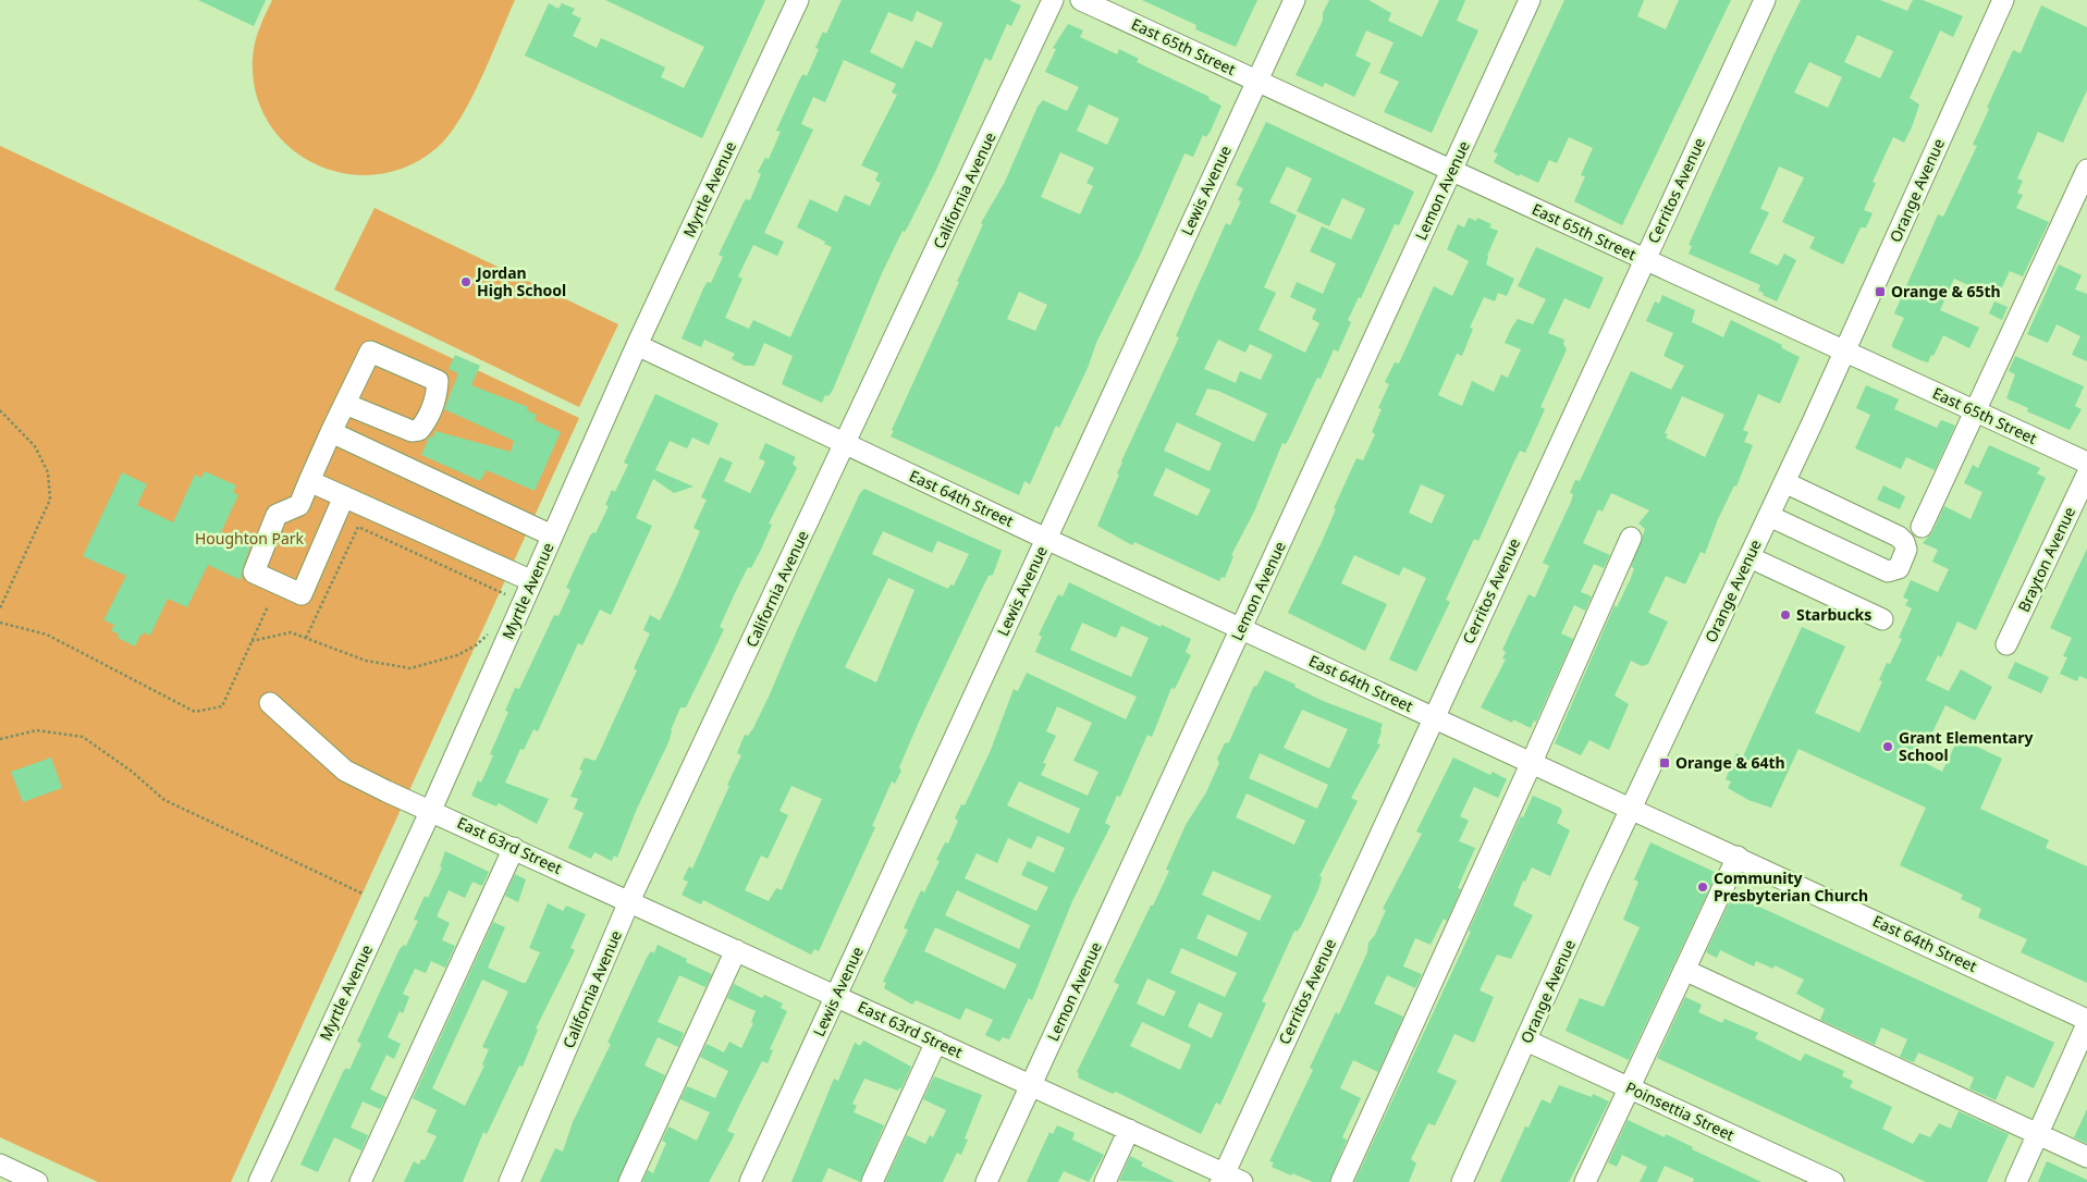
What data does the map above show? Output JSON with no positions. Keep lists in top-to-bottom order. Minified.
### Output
{"streets":{"street":["East 65th Street","Myrtle Avenue","California Avenue","Lewis Avenue","Lemon Avenue","Cerritos Avenue","Orange Avenue","East 64th Street","Brayton Avenue","East 63rd Street","Poinsettia Street"]},"crossings":[["East 65th Street","Lewis Avenue"],["East 65th Street","Lemon Avenue"],["East 65th Street","Cerritos Avenue"],["East 65th Street","Orange Avenue"],["Myrtle Avenue","East 64th Street"],["Myrtle Avenue","East 63rd Street"],["California Avenue","East 64th Street"],["California Avenue","East 63rd Street"],["Lewis Avenue","East 64th Street"],["Lewis Avenue","East 63rd Street"],["Lemon Avenue","East 64th Street"],["Lemon Avenue","East 63rd Street"],["Cerritos Avenue","East 64th Street"],["Cerritos Avenue","East 63rd Street"],["Orange Avenue","East 64th Street"],["Orange Avenue","Poinsettia Street"]],"parks":["Houghton Park"],"places":{"other":["Jordan High School","Starbucks","Grant Elementary School","Community Presbyterian Church"],"transit":["Orange & 65th","Orange & 64th"]}}
